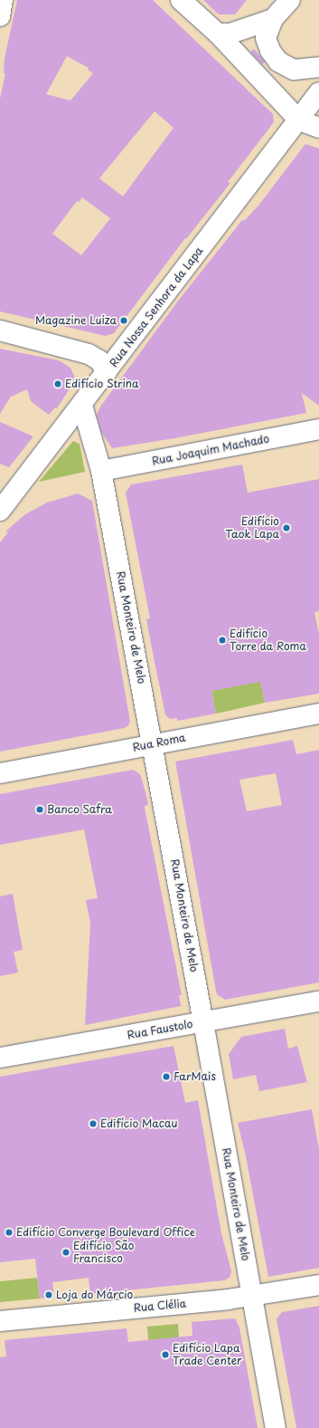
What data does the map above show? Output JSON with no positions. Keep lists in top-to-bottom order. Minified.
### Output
{"streets":{"street":["Rua Nossa Senhora da Lapa","Rua Joaquim Machado","Rua Monteiro de Melo","Rua Roma","Rua Faustolo","Rua Clélia"]},"crossings":[["Rua Nossa Senhora da Lapa","Rua Monteiro de Melo"],["Rua Joaquim Machado","Rua Monteiro de Melo"],["Rua Monteiro de Melo","Rua Roma"],["Rua Monteiro de Melo","Rua Faustolo"],["Rua Monteiro de Melo","Rua Clélia"]],"places":["Magazine Luiza","Edifício Strina","Edifício Taok Lapa","Edifício Torre da Roma","Banco Safra","FarMais","Edifício Macau","Edifício Converge Boulevard Office","Edifício São Francisco","Loja do Márcio","Edifício Lapa Trade Center"]}
